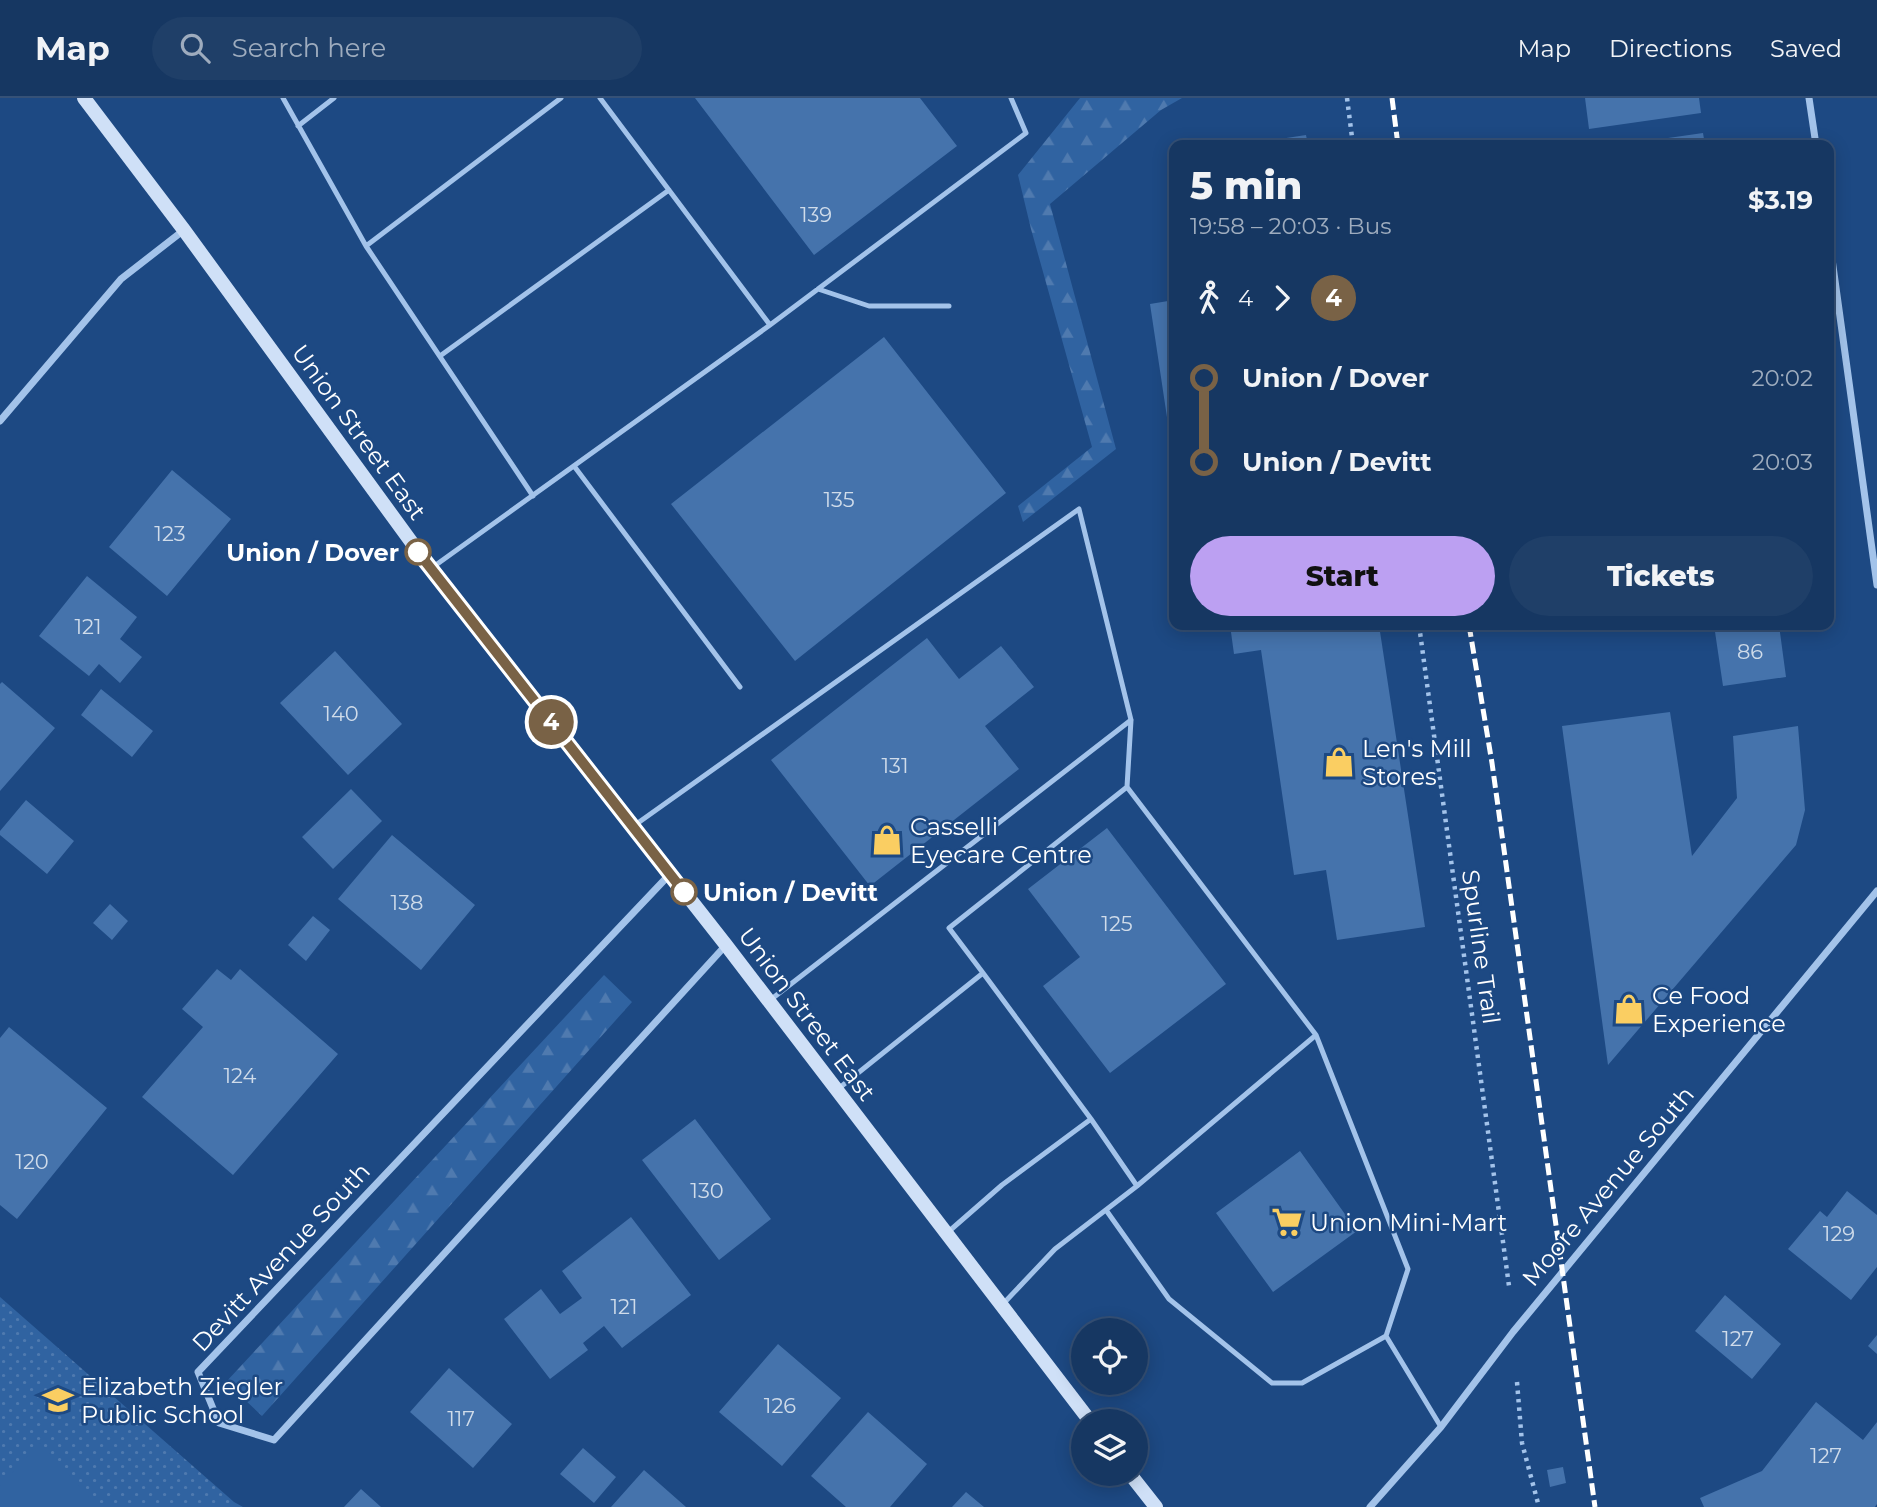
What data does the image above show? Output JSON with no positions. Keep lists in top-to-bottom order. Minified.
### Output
{"streets":{"street":["Union Street East","Moore Avenue South","Devitt Avenue South"],"path":["Spurline Trail"]},"crossings":[["Union Street East","Devitt Avenue South"]],"places":{"other":["Union / Dover","Union / Devitt"],"shop":["Len's Mill Stores","Casselli Eyecare Centre","Ce Food Experience"],"supermarket":["Union Mini-Mart"],"school or university":["Elizabeth Ziegler Public School"]},"lines":["bus line 4"],"house_numbers":["139","135","123","121","86","140","131","138","125","124","120","130","129","121","127","126","117","127"],"page":{"header":"Map","search":"Search here","nav":["Map","Directions","Saved"],"on_map":"4","heading":["5 min","19:58 – 20:03 · Bus","$3.19"],"legs":["4","4"],"list":[{"name":"Union / Dover","value":"20:02"},{"name":"Union / Devitt","value":"20:03"}],"buttons":["Start","Tickets"]}}
